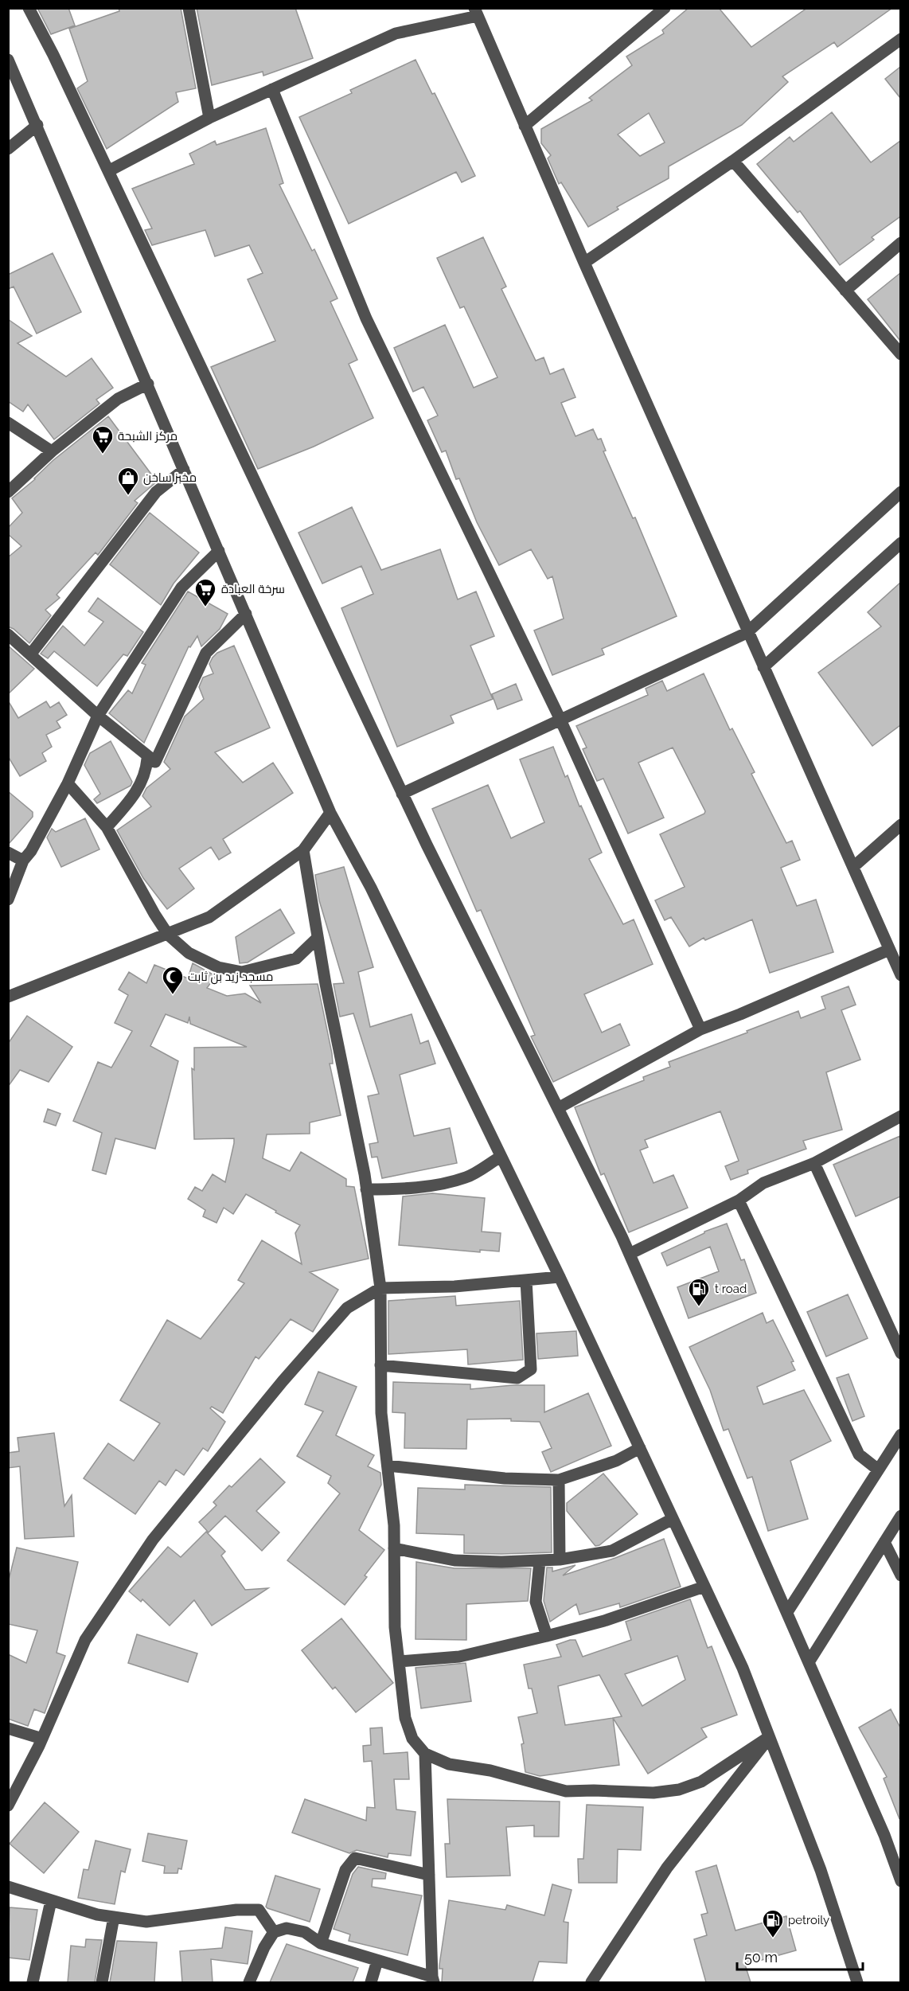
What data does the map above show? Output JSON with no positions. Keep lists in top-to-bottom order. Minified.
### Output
{"places":{"supermarket":["مركز الشبحة","سرخة العبادة"],"shop":["مخبز ساخن"],"mosque":["مسجد زيد بن ثابت"],"fuel station":["t road","petroily"]},"scale_bar":"50 m"}
